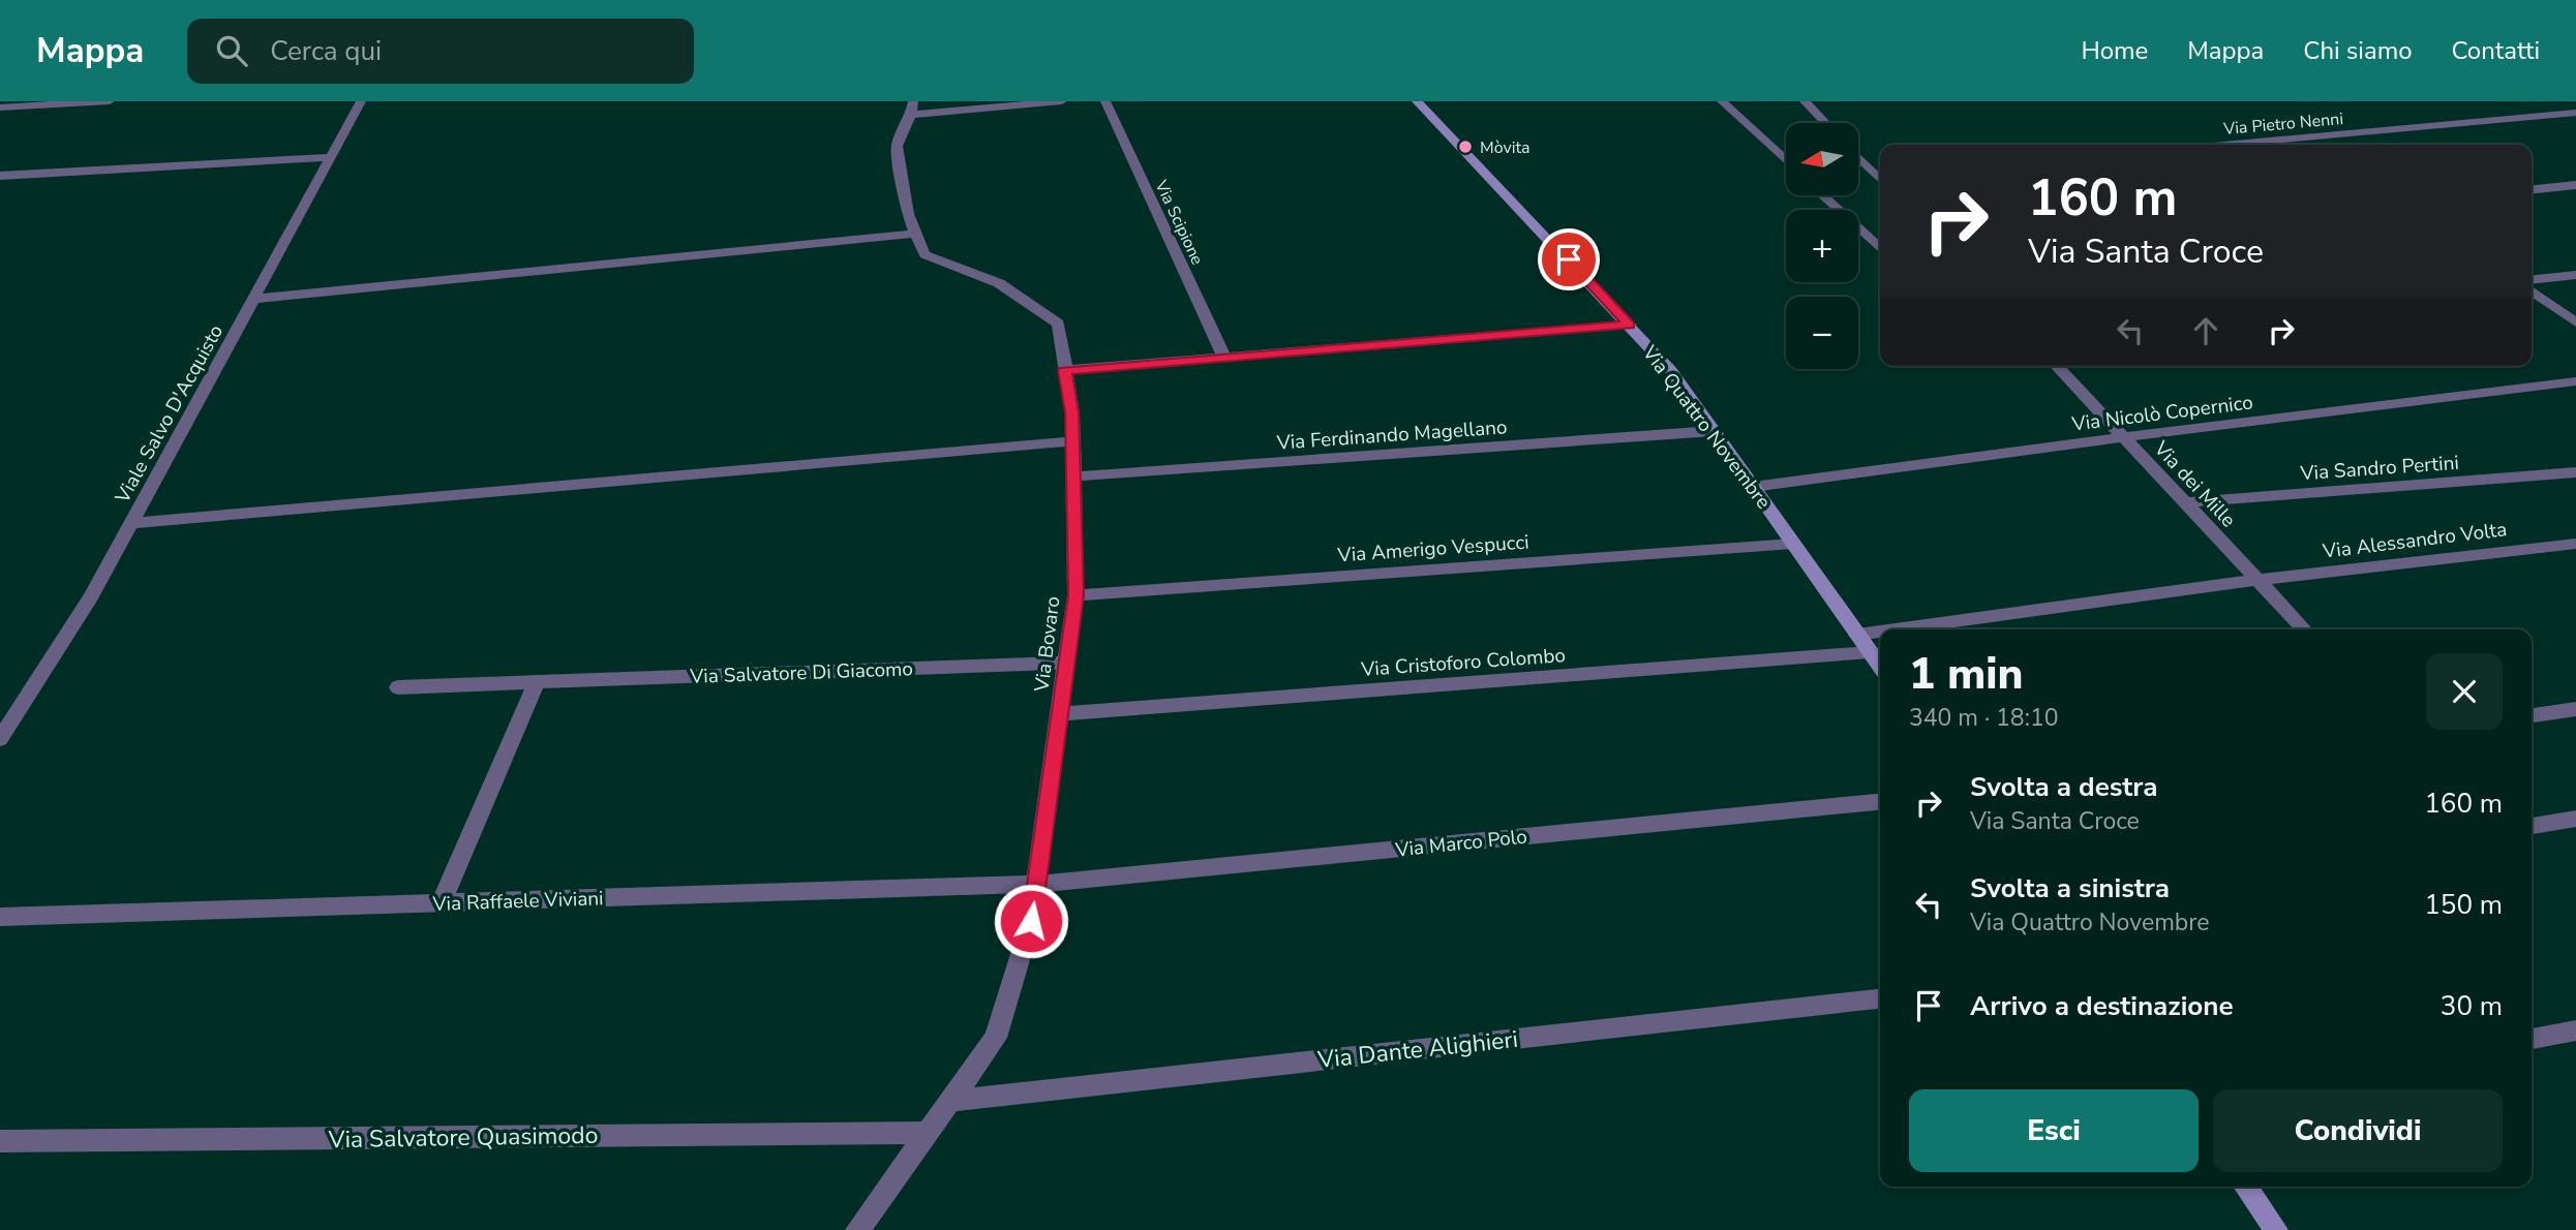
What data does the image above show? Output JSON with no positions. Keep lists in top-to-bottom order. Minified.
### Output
{"streets":{"street":["Via Pietro Nenni","Via Scipione","Via Nicolò Copernico","Viale Salvo D'Acquisto","Via Quattro Novembre","Via Ferdinando Magellano","Via Sandro Pertini","Via dei Mille","Via Alessandro Volta","Via Amerigo Vespucci","Via Bovaro","Via Cristoforo Colombo","Via Salvatore Di Giacomo","Via Marco Polo","Via Raffaele Viviani","Via Dante Alighieri","Via Salvatore Quasimodo"]},"crossings":[["Via Nicolò Copernico","Via Quattro Novembre"],["Via Nicolò Copernico","Via dei Mille"],["Via Quattro Novembre","Via Ferdinando Magellano"],["Via Quattro Novembre","Via Alessandro Volta"],["Via Quattro Novembre","Via Amerigo Vespucci"],["Via Quattro Novembre","Via Cristoforo Colombo"],["Via Ferdinando Magellano","Via Bovaro"],["Via Sandro Pertini","Via dei Mille"],["Via dei Mille","Via Alessandro Volta"],["Via Amerigo Vespucci","Via Bovaro"],["Via Bovaro","Via Cristoforo Colombo"],["Via Bovaro","Via Salvatore Di Giacomo"],["Via Bovaro","Via Marco Polo"],["Via Bovaro","Via Raffaele Viviani"],["Via Bovaro","Via Dante Alighieri"],["Via Bovaro","Via Salvatore Quasimodo"],["Via Marco Polo","Via Raffaele Viviani"]],"places":["Mòvita"],"north":"left","page":{"header":"Mappa","search":"Cerca qui","nav":["Home","Mappa","Chi siamo","Contatti"],"map_buttons":["+","−"],"turn":["160 m","Via Santa Croce"],"heading":["1 min","340 m · 18:10"],"list":[{"name":"Svolta a destra","note":"Via Santa Croce","value":"160 m"},{"name":"Svolta a sinistra","note":"Via Quattro Novembre","value":"150 m"},{"name":"Arrivo a destinazione","value":"30 m"}],"buttons":["Esci","Condividi"]}}
